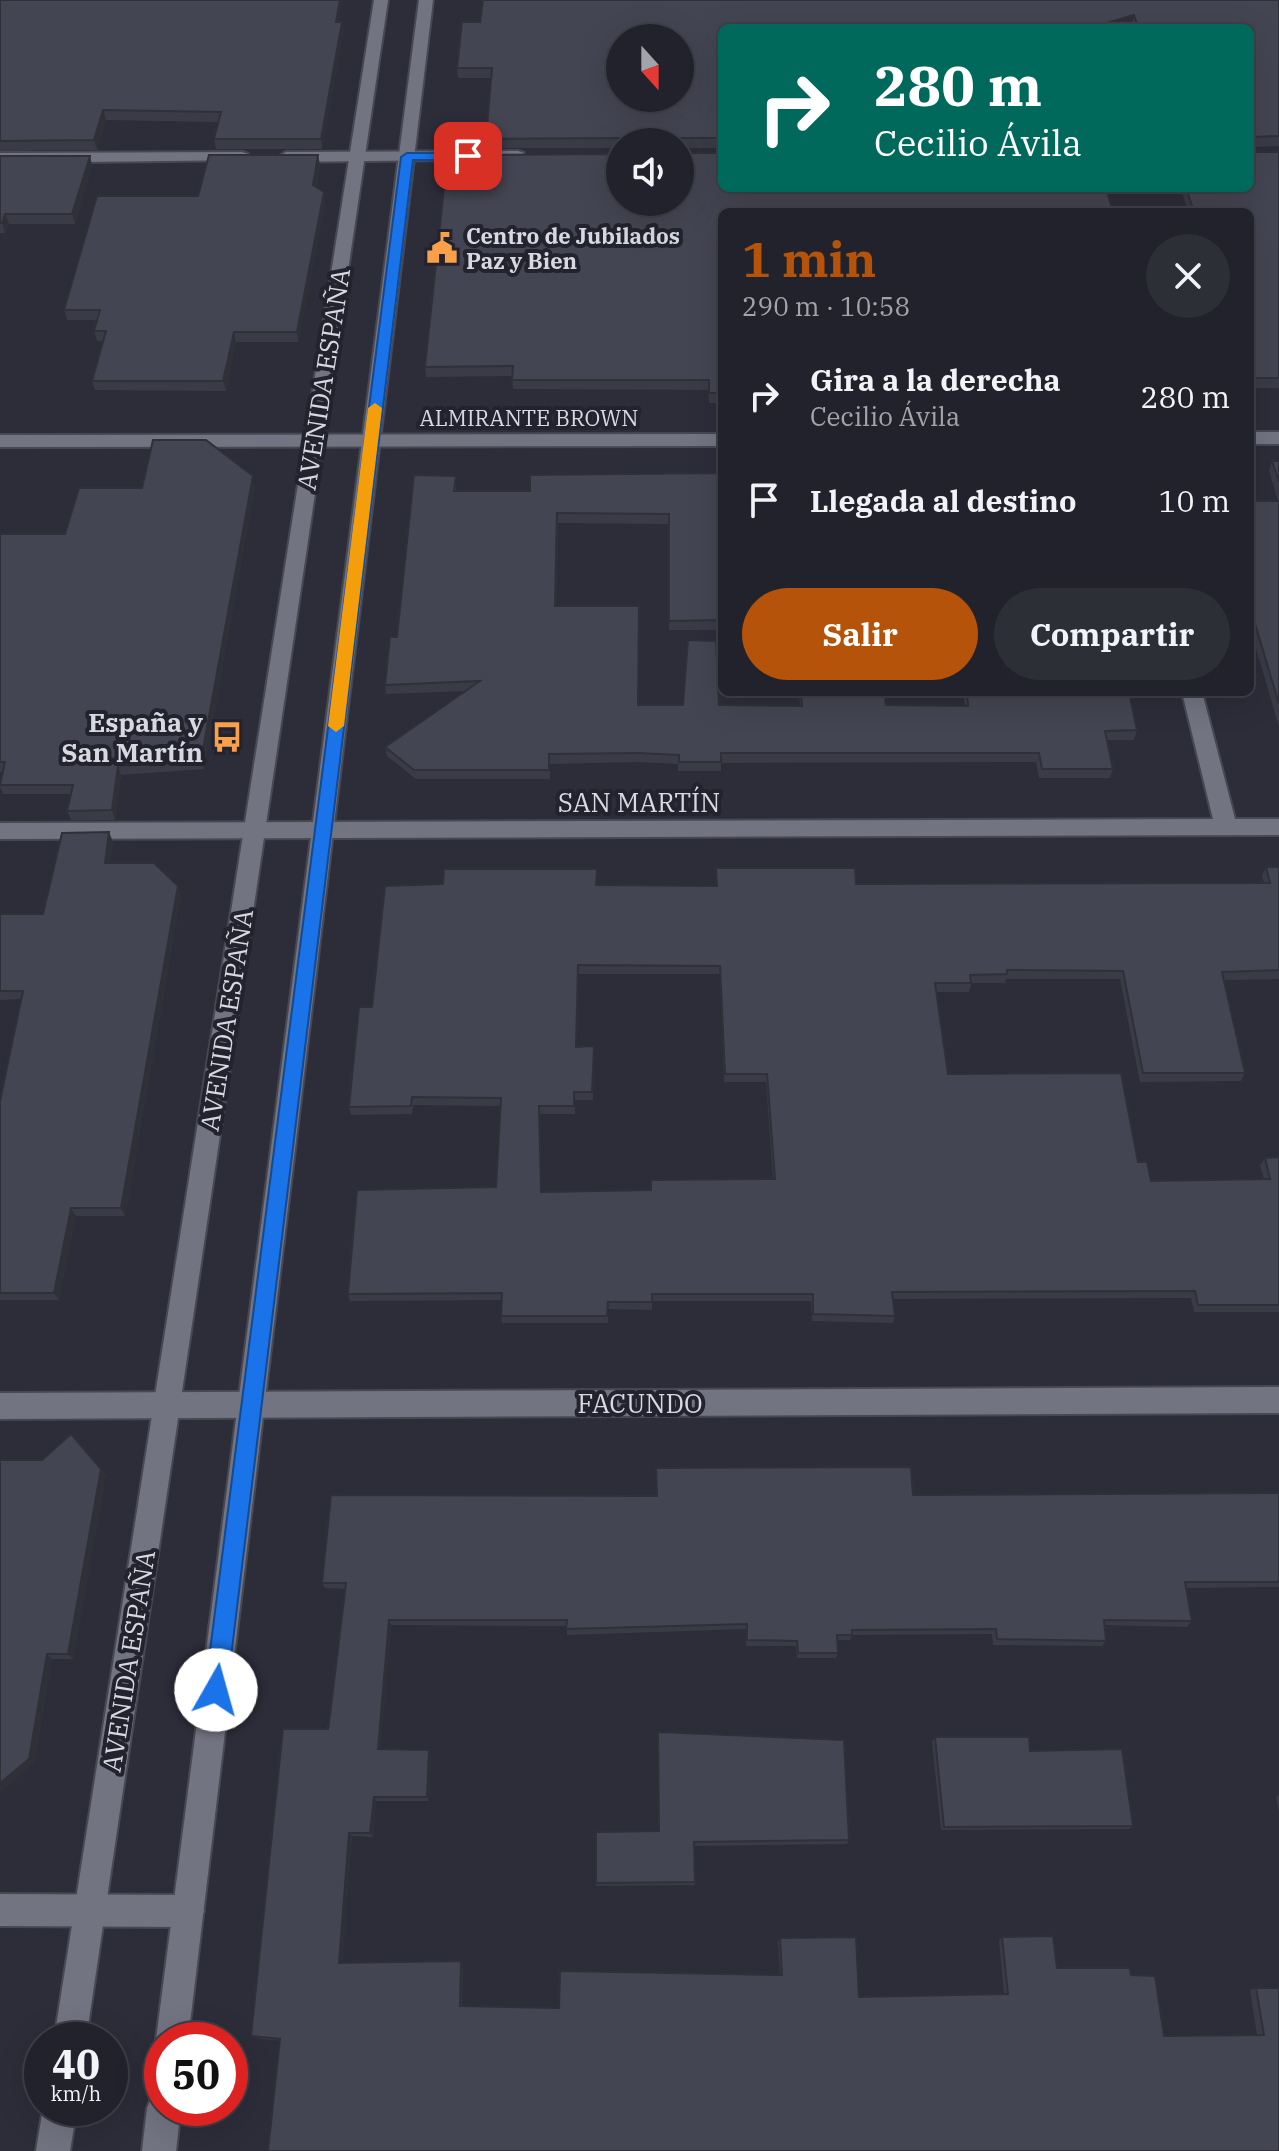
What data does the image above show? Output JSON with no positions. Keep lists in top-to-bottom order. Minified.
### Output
{"streets":{"main road":["AVENIDA ESPAÑA","ALMIRANTE BROWN","SAN MARTÍN","FACUNDO"]},"crossings":[["AVENIDA ESPAÑA","ALMIRANTE BROWN"],["AVENIDA ESPAÑA","SAN MARTÍN"],["AVENIDA ESPAÑA","FACUNDO"]],"places":{"public building":["Centro de Jubilados Paz y Bien"],"bus stop":["España y San Martín"]},"north":"bottom","page":{"turn":["280 m","Cecilio Ávila"],"heading":["1 min","290 m · 10:58"],"list":[{"name":"Gira a la derecha","note":"Cecilio Ávila","value":"280 m"},{"name":"Llegada al destino","value":"10 m"}],"buttons":["Salir","Compartir"],"speed":"40 km/h","limit":"50"}}
